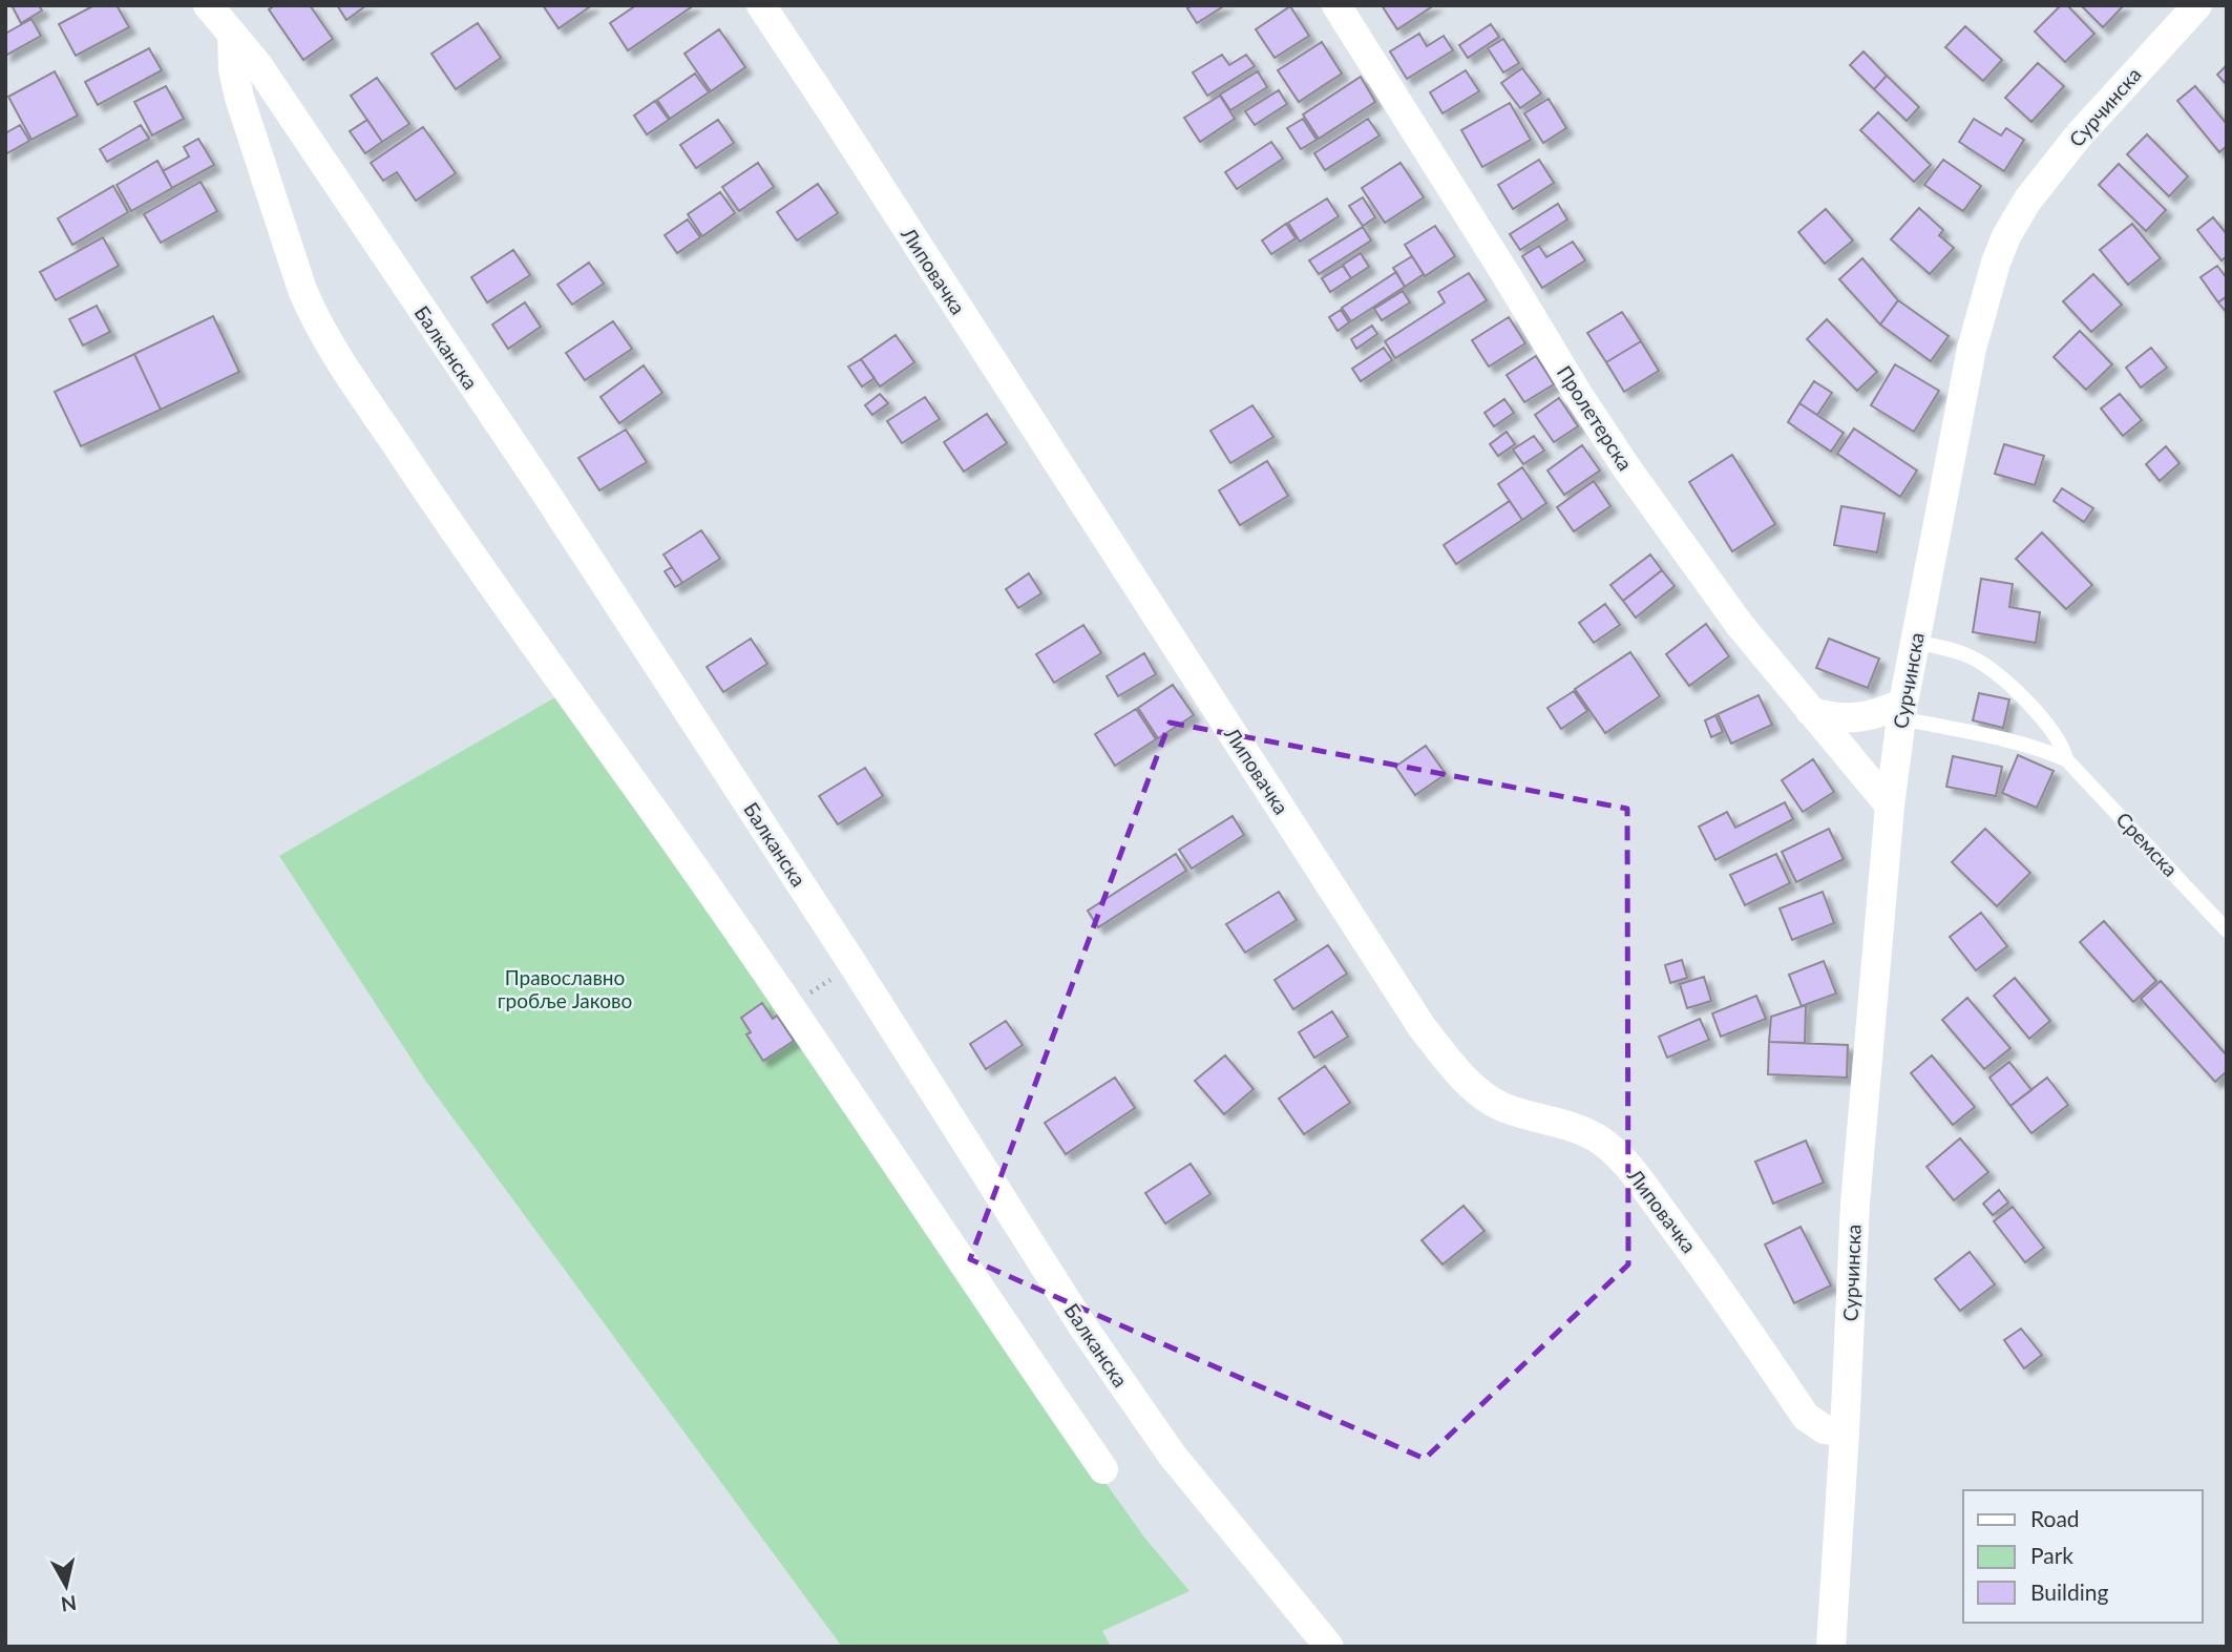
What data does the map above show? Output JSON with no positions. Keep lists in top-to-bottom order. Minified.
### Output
{"streets":{"street":["Сурчинска","Липовачка","Балканска","Пролетерска"],"lane":["Сремска"]},"crossings":[["Сурчинска","Липовачка"],["Сурчинска","Пролетерска"]],"parks":["Православно гробље Јаково"],"legend":["Road","Park","Building"],"north":"bottom"}
